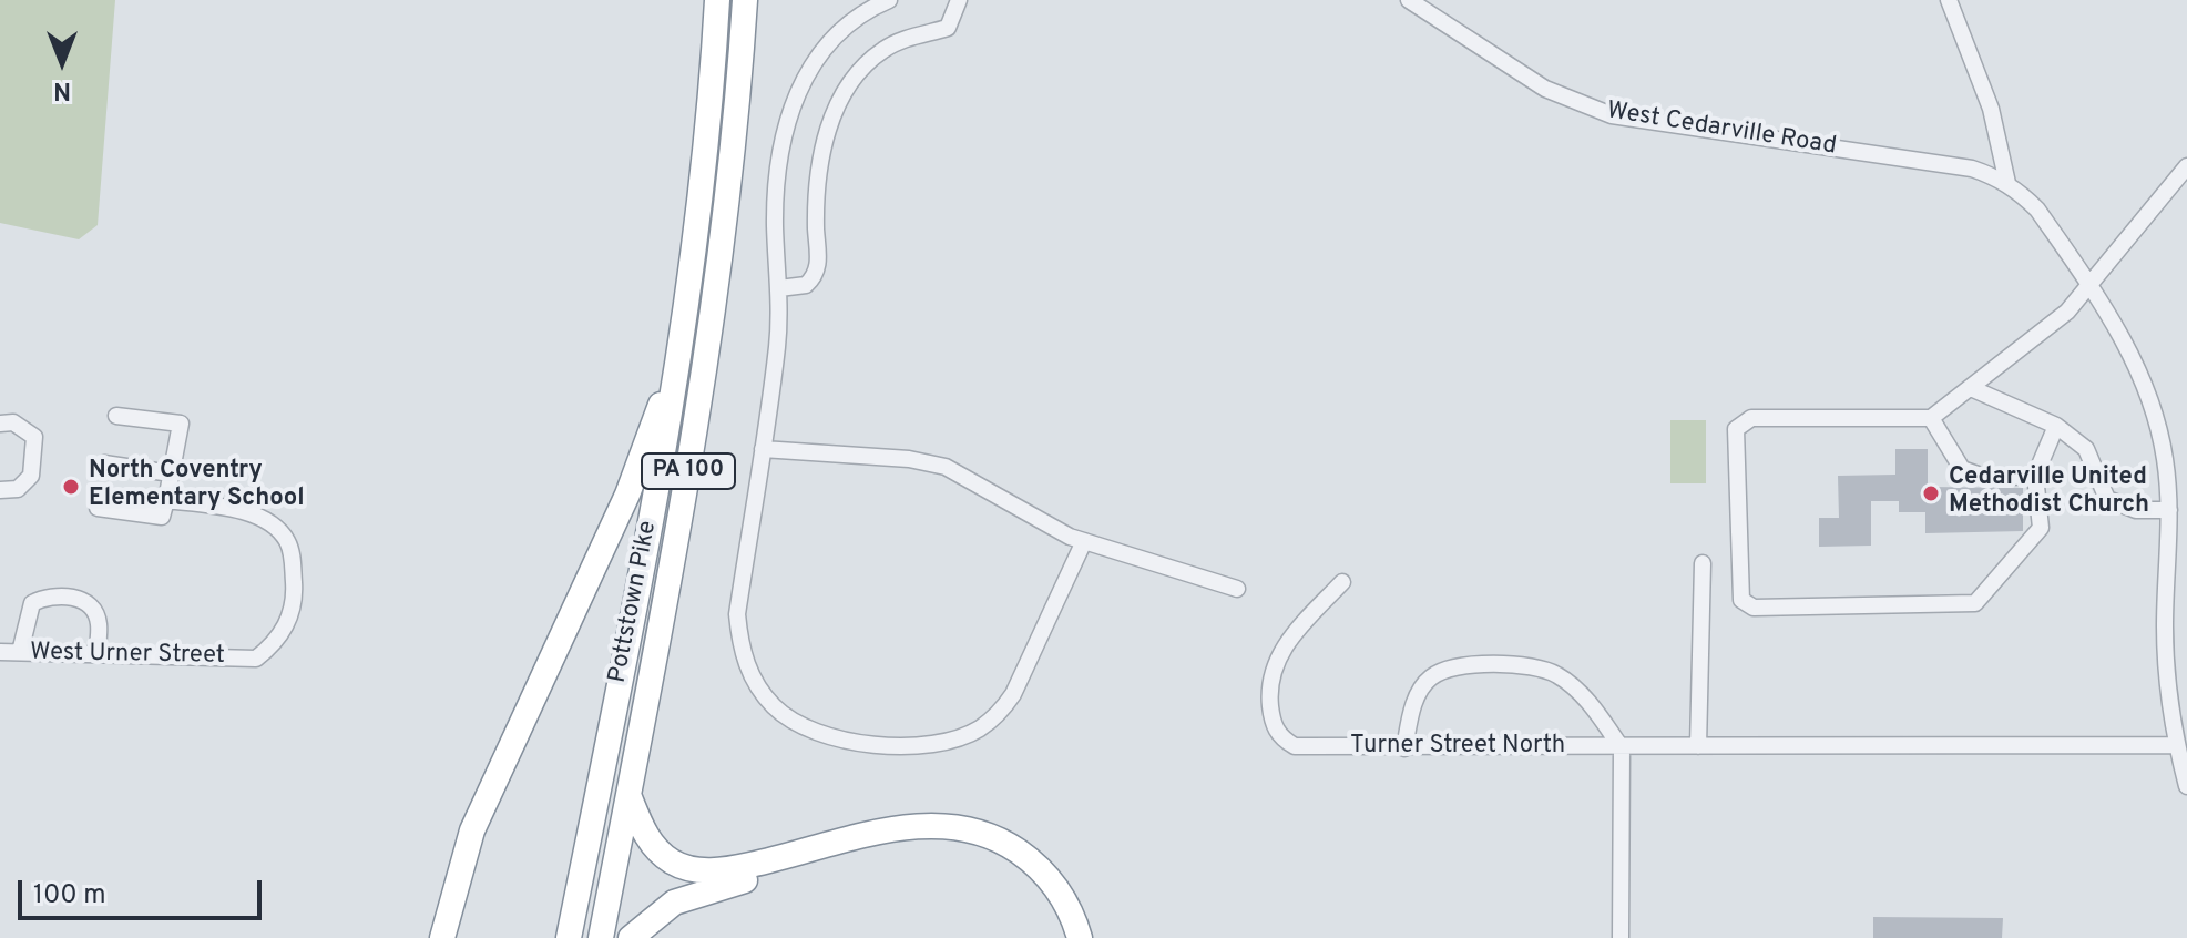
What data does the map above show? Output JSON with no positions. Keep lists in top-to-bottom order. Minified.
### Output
{"streets":{"highway":["PA 100","Pottstown Pike"],"street":["West Cedarville Road","West Urner Street","Turner Street North"]},"places":["North Coventry Elementary School","Cedarville United Methodist Church"],"scale_bar":"100 m","north":"bottom"}
